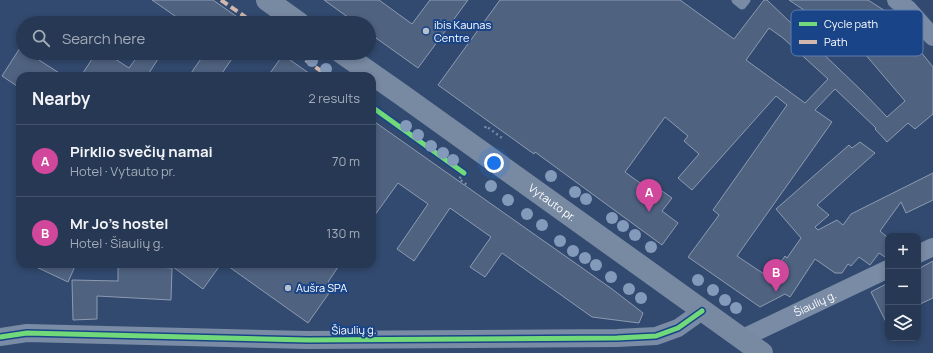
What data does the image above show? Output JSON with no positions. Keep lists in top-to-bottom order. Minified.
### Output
{"streets":{"main road":["Vytauto pr."],"street":["Šiaulių g."]},"crossings":[["Vytauto pr.","Šiaulių g."]],"places":["ibis Kaunas Centre","Aušra SPA"],"legend":["Cycle path","Path"],"page":{"search":"Search here","heading":["Nearby","2 results"],"list":[{"mark":"A","name":"Pirklio svečių namai","note":"Hotel · Vytauto pr.","value":"70 m"},{"mark":"B","name":"Mr Jo's hostel","note":"Hotel · Šiaulių g.","value":"130 m"}],"pins":["A","B"],"map_buttons":["+","−"]}}
